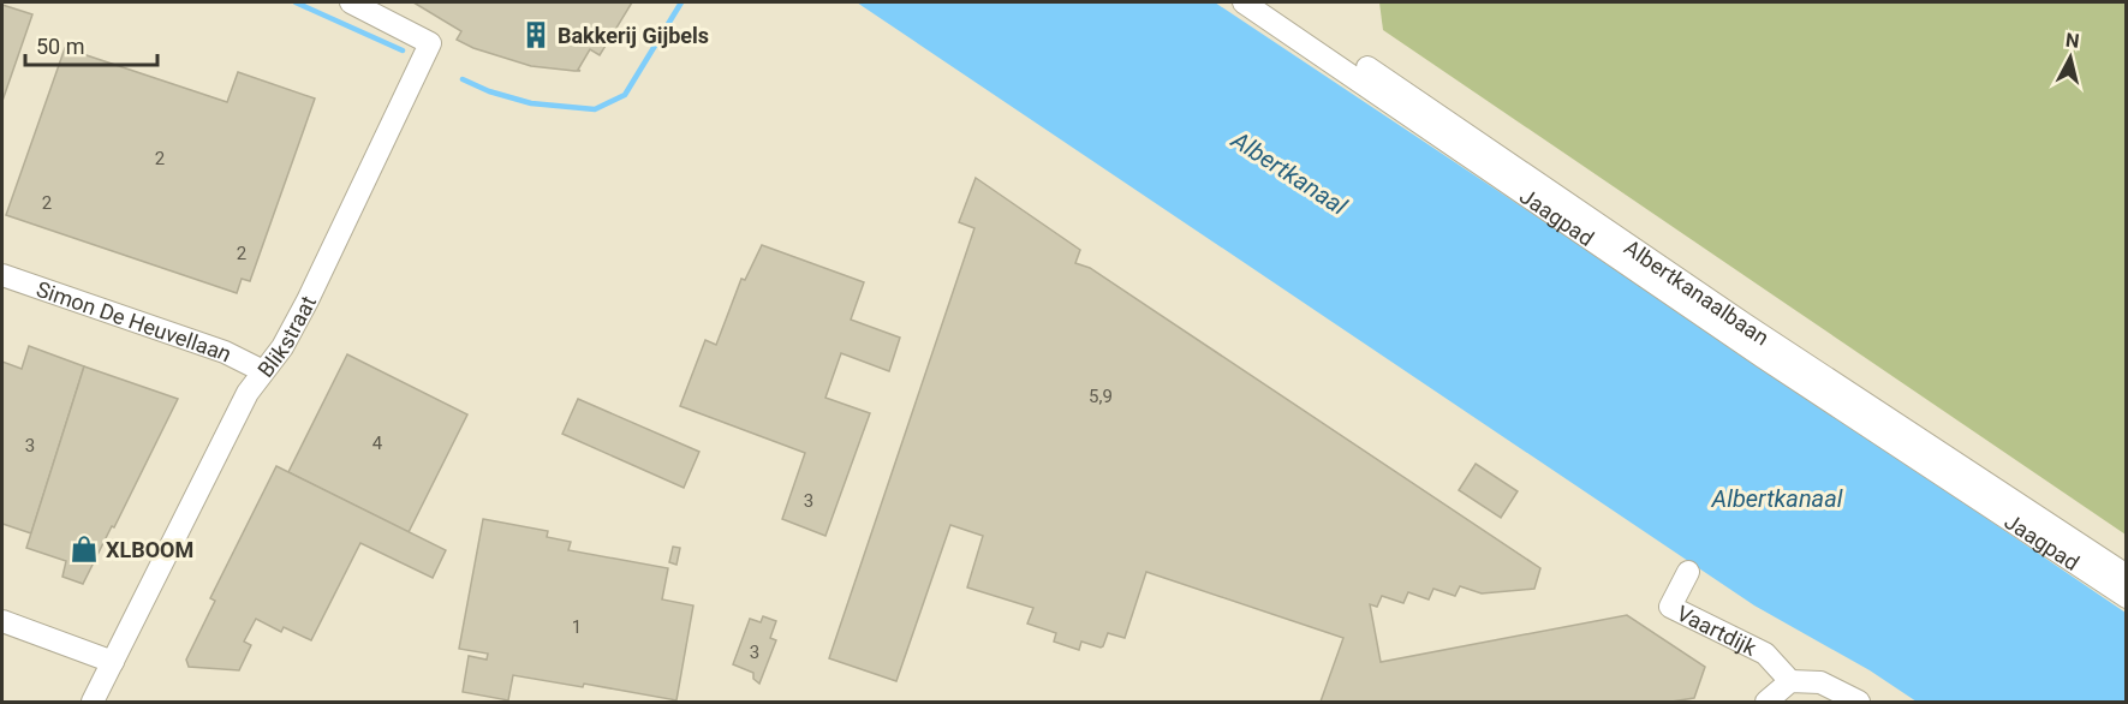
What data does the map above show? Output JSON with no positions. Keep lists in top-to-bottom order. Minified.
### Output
{"streets":{"street":["Jaagpad","Albertkanaalbaan","Simon De Heuvellaan","Blikstraat","Vaartdijk"]},"crossings":[["Simon De Heuvellaan","Blikstraat"]],"water":["Albertkanaal"],"places":{"building":["Bakkerij Gijbels"],"shop":["XLBOOM"]},"house_numbers":["2","2","2","5,9","4","3","3","1","3"],"scale_bar":"50 m","north":"top"}
